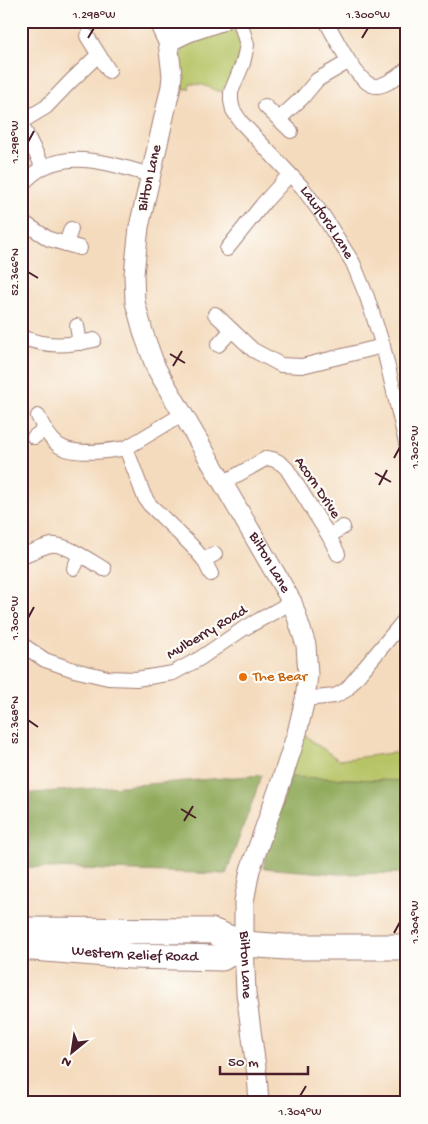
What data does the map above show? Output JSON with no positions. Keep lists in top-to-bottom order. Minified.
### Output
{"streets":{"highway":["Western Relief Road"],"street":["Bilton Lane","Lawford Lane","Acorn Drive","Mulberry Road"]},"crossings":[["Bilton Lane","Acorn Drive"],["Bilton Lane","Mulberry Road"],["Bilton Lane","Western Relief Road"]],"places":["The Bear"],"scale_bar":"50 m","north":"bottom left","coordinates":["1.298°W","1.300°W","52.366°N","1.302°W","52.368°N","1.304°W"]}
